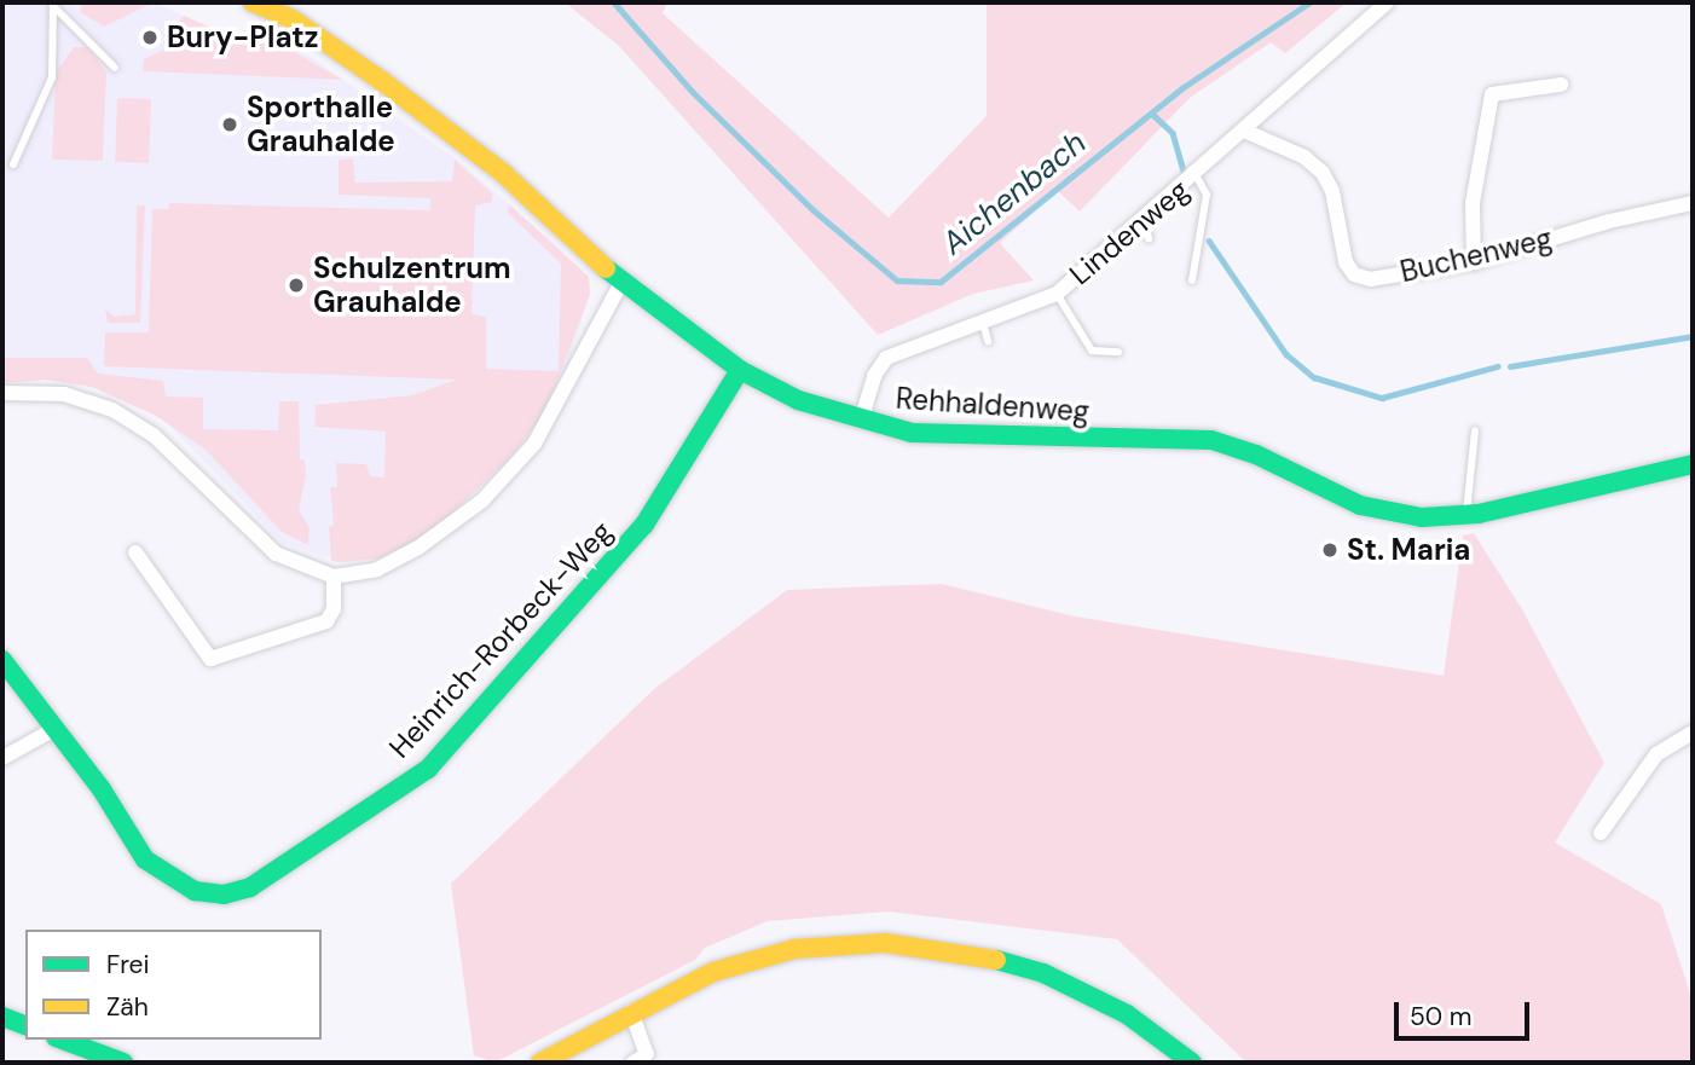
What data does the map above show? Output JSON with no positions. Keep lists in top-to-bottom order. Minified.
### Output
{"streets":{"street":["Lindenweg","Buchenweg","Rehhaldenweg","Heinrich-Rorbeck-Weg"]},"crossings":[["Lindenweg","Buchenweg"],["Lindenweg","Rehhaldenweg"],["Rehhaldenweg","Heinrich-Rorbeck-Weg"]],"water":["Aichenbach"],"places":["Bury-Platz","Sporthalle Grauhalde","Schulzentrum Grauhalde","St. Maria"],"legend":["Frei","Zäh"],"scale_bar":"50 m"}
